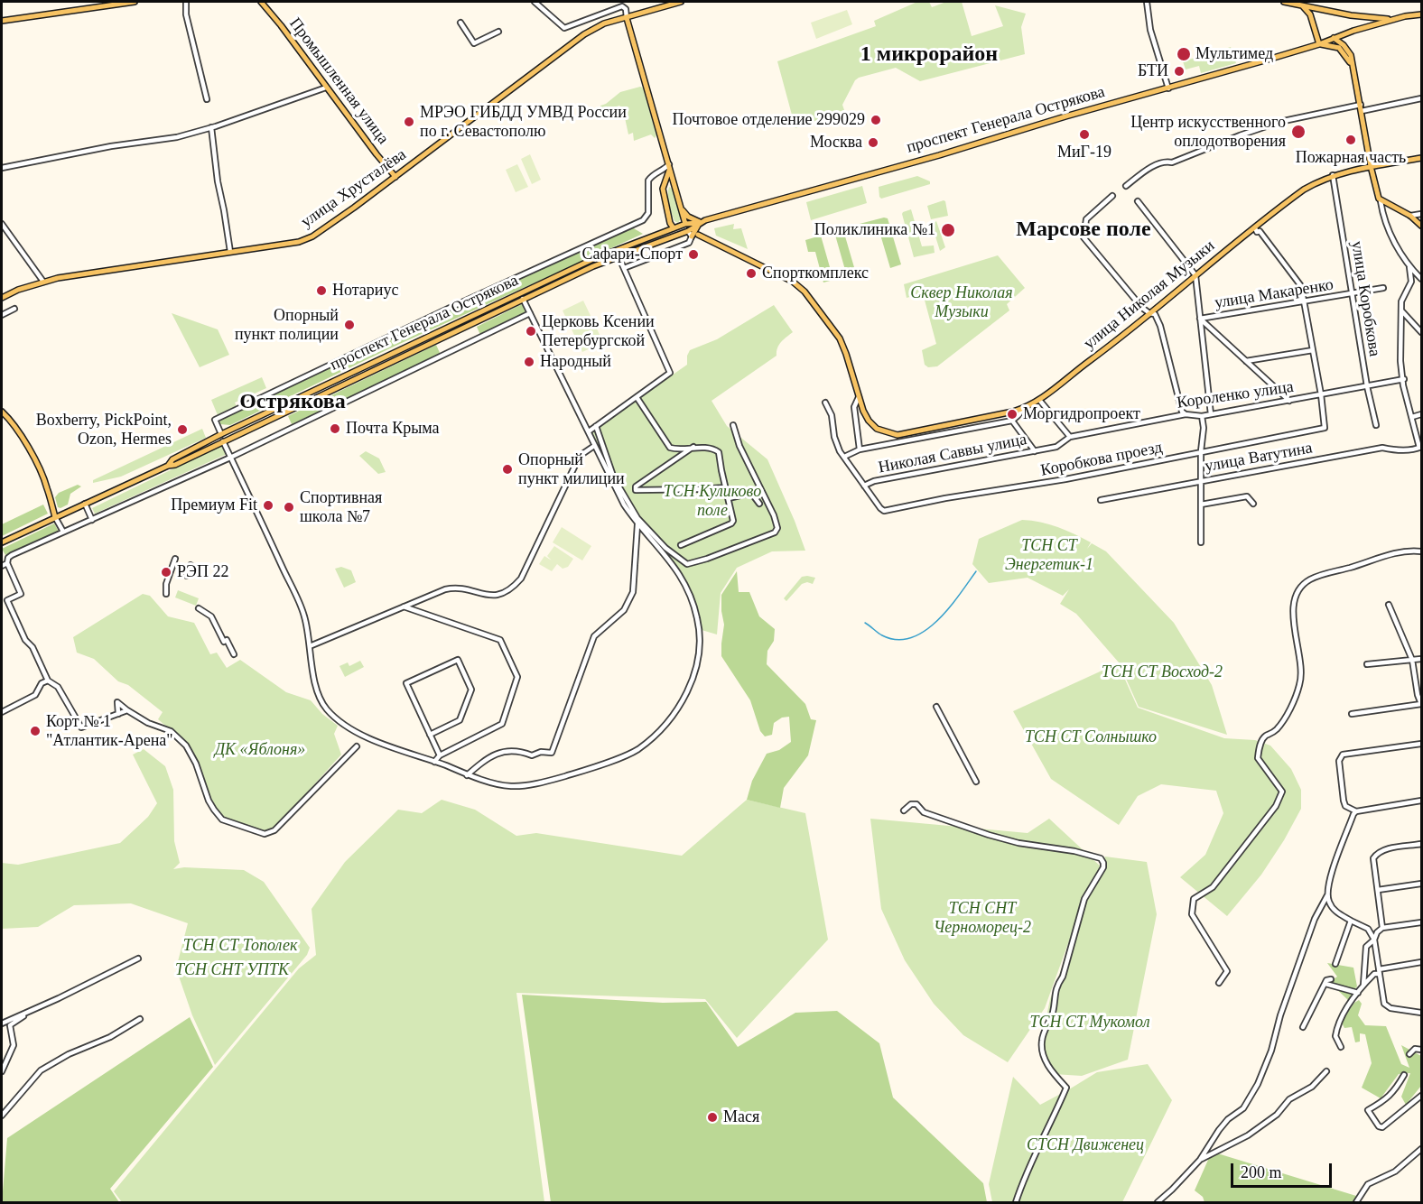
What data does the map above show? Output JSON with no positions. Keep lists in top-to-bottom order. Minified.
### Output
{"streets":{"main road":["Промышленная улица","проспект Генерала Острякова","улица Хрусталёва","улица Николая Музыки"],"street":["улица Макаренко","улица Коробкова","Короленко улица","Николая Саввы улица","улица Ватутина","Коробкова проезд"]},"crossings":[["Промышленная улица","улица Хрусталёва"],["улица Макаренко","улица Коробкова"],["улица Николая Музыки","улица Коробкова"],["улица Коробкова","Короленко улица"],["Короленко улица","Николая Саввы улица"],["Короленко улица","Коробкова проезд"],["Николая Саввы улица","Коробкова проезд"]],"districts":["1 микрорайон","Марсове поле","Острякова"],"parks":["Сквер Николая Музыки","ТСН Куликово поле","ТСН СТ Энергетик-1","ТСН СТ Восход-2","ТСН СТ Солнышко","ДК «Яблоня»","ТСН СНТ Черноморец-2","ТСН СТ Тополек","ТСН СНТ УПТК","ТСН СТ Мукомол","СТСН Движенец"],"places":["Мультимед","БТИ","Почтовое отделение 299029","МРЭО ГИБДД УМВД России по г. Севастополю","Центр искусственного оплодотворения","МиГ-19","Пожарная часть","Москва","Поликлиника №1","Сафари-Спорт","Спорткомплекс","Нотариус","Опорный пункт полиции","Церковь Ксении Петербургской","Народный","Моргидропроект","Почта Крыма","Boxberry, PickPoint, Ozon, Hermes","Опорный пункт милиции","Премиум Fit","Спортивная школа №7","РЭП 22","Корт № 1 \"Атлантик-Арена\"","Мася"],"scale_bar":"200 m"}
